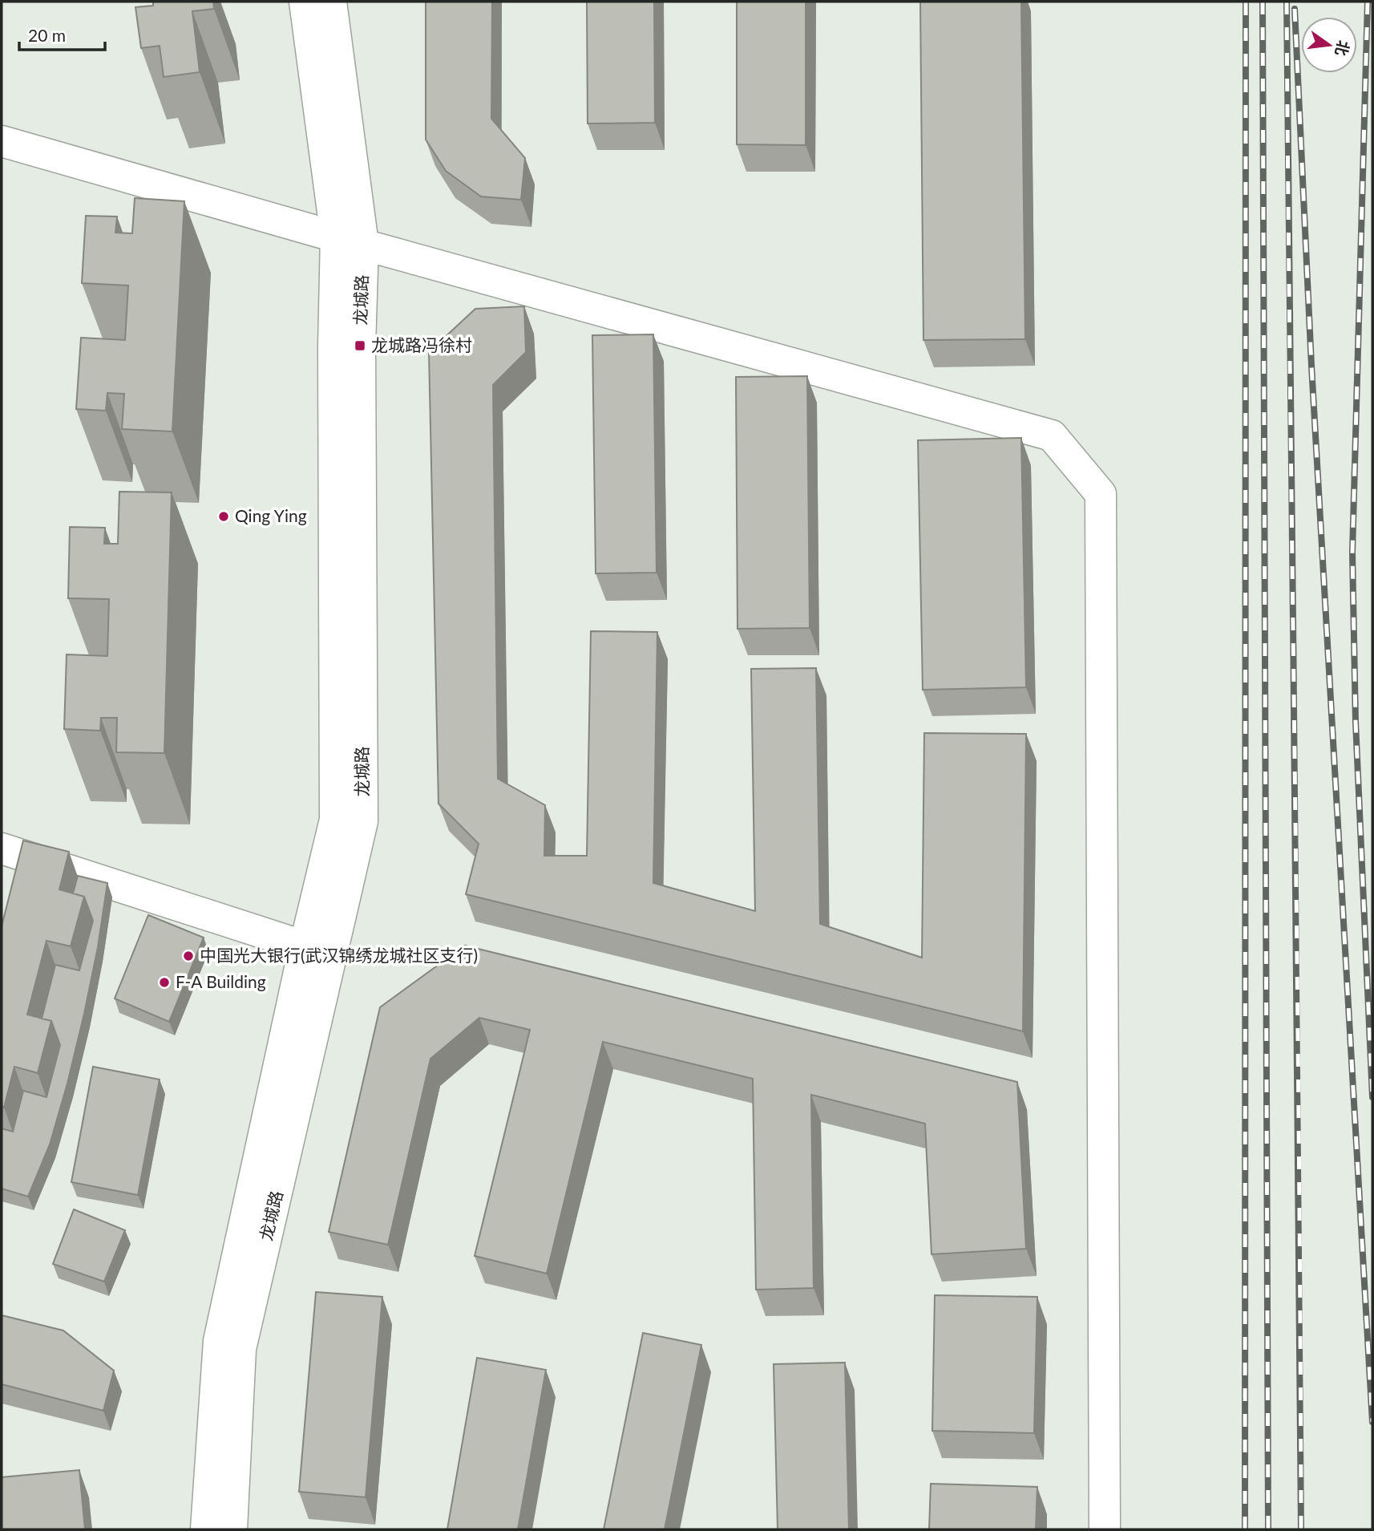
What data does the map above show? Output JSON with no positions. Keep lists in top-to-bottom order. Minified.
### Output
{"streets":{"street":["龙城路"]},"places":{"transit":["龙城路冯徐村"],"other":["Qing Ying","中国光大银行(武汉锦绣龙城社区支行)","F-A Building"]},"scale_bar":"20 m","north":"right"}
